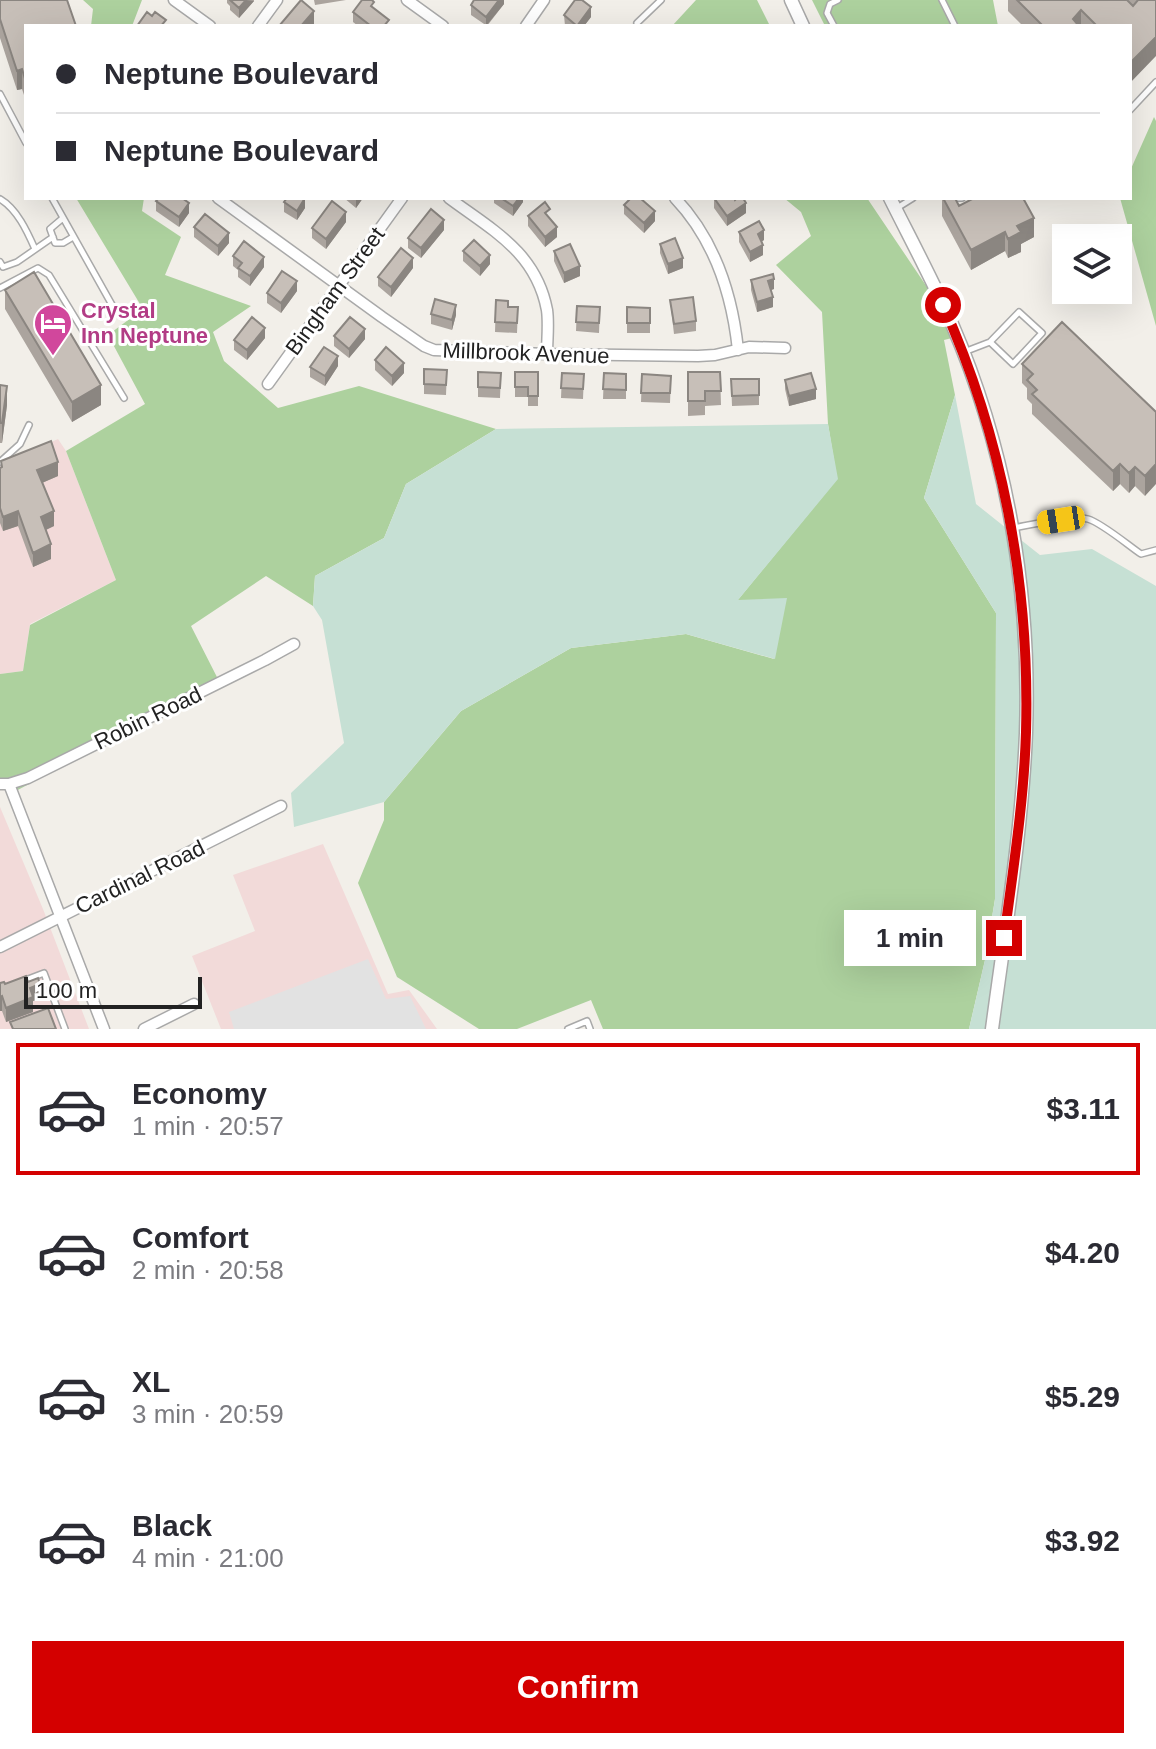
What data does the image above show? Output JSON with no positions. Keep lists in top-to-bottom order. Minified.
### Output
{"streets":{"street":["Bingham Street","Millbrook Avenue","Robin Road","Cardinal Road"]},"crossings":[["Bingham Street","Millbrook Avenue"]],"places":{"hotel":["Crystal Inn Neptune"]},"scale_bar":"100 m","page":{"banner":["Neptune Boulevard","Neptune Boulevard"],"bubble":"1 min","scale":"100 m","list":[{"name":"Economy","note":"1 min · 20:57","value":"$3.11"},{"name":"Comfort","note":"2 min · 20:58","value":"$4.20"},{"name":"XL","note":"3 min · 20:59","value":"$5.29"},{"name":"Black","note":"4 min · 21:00","value":"$3.92"}],"buttons":"Confirm"}}
